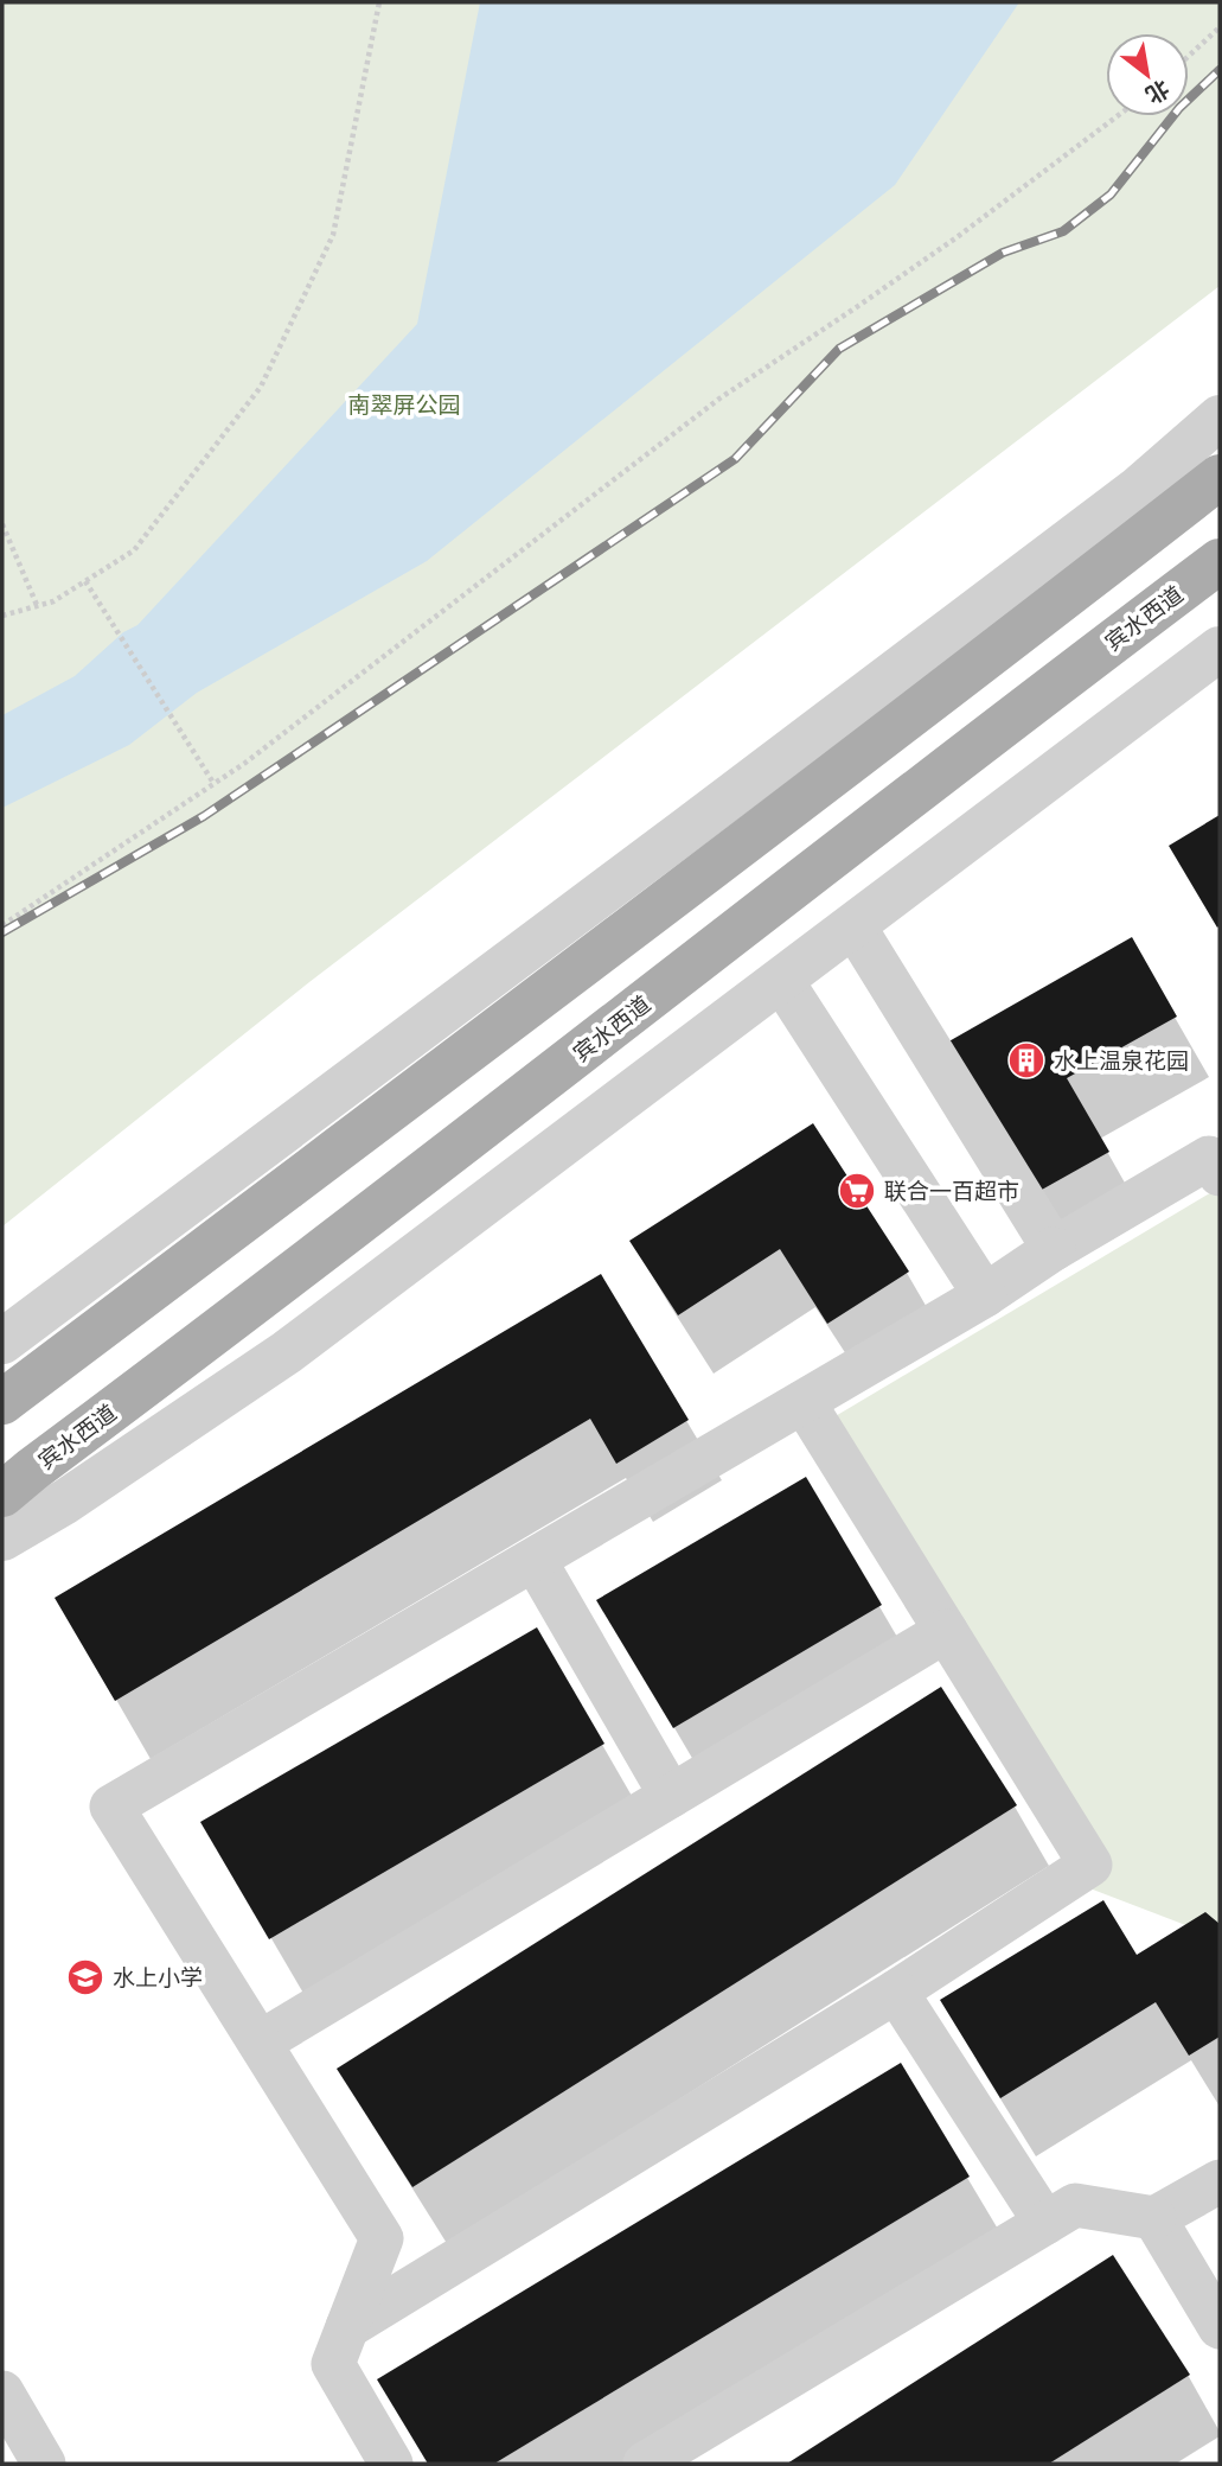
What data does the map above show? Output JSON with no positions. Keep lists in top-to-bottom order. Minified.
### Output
{"streets":{"main road":["宾水西道"]},"parks":["南翠屏公园"],"places":{"building":["水上温泉花园"],"supermarket":["联合一百超市"],"school or university":["水上小学"]},"north":"bottom right"}
